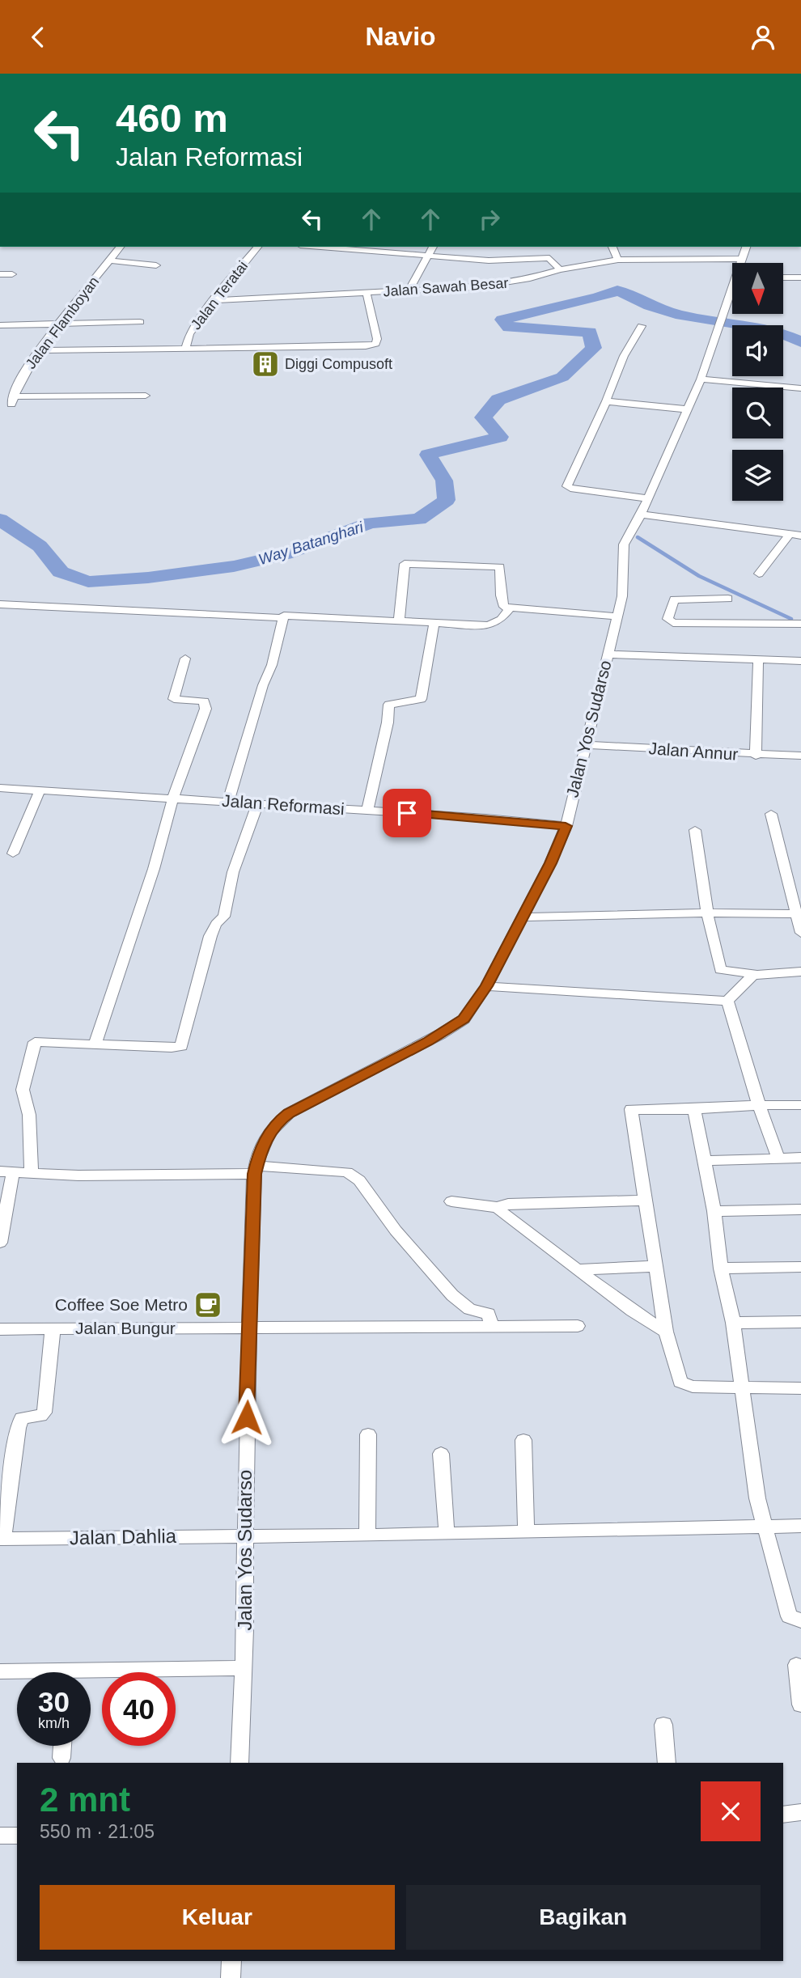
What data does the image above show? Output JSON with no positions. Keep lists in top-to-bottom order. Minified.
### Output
{"streets":{"street":["Jalan Sawah Besar","Jalan Teratai","Jalan Flamboyan","Jalan Yos Sudarso","Jalan Annur","Jalan Reformasi","Jalan Bungur","Jalan Dahlia"]},"crossings":[["Jalan Sawah Besar","Jalan Teratai"],["Jalan Sawah Besar","Jalan Yos Sudarso"],["Jalan Yos Sudarso","Jalan Annur"],["Jalan Yos Sudarso","Jalan Reformasi"],["Jalan Yos Sudarso","Jalan Bungur"],["Jalan Yos Sudarso","Jalan Dahlia"]],"water":["Way Batanghari"],"places":{"building":["Diggi Compusoft"],"cafe":["Coffee Soe Metro"]},"north":"bottom","page":{"header":"Navio","turn":["460 m","Jalan Reformasi"],"speed":"30 km/h","limit":"40","heading":["2 mnt","550 m · 21:05"],"buttons":["Keluar","Bagikan"]}}
